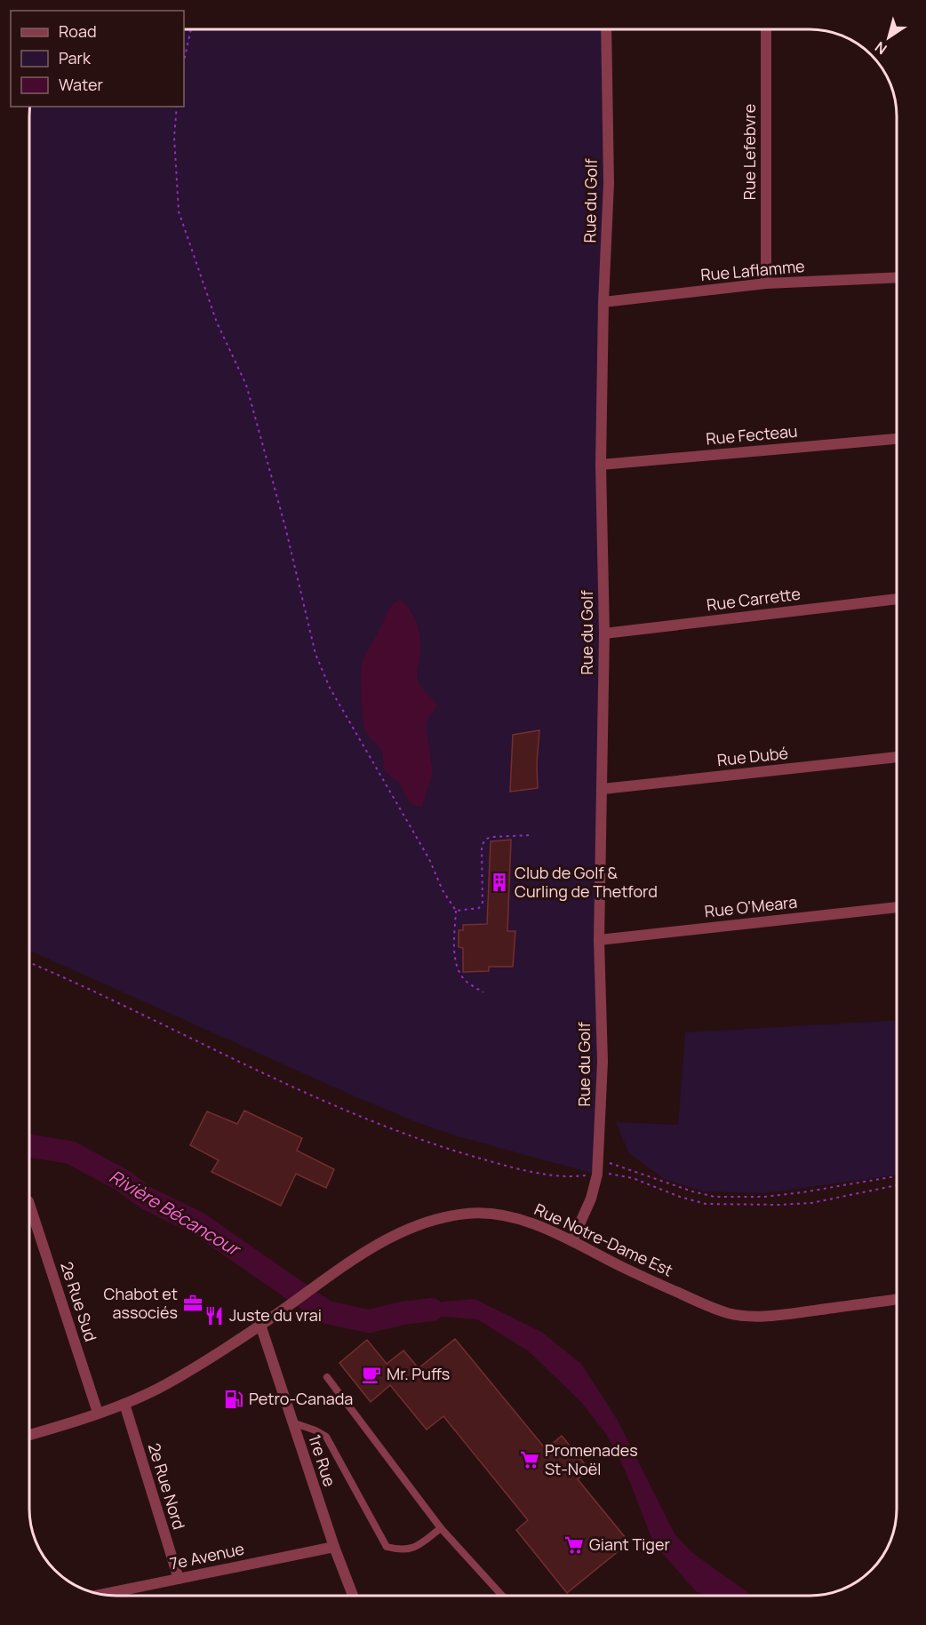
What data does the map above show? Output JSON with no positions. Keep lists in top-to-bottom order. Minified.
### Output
{"streets":{"street":["Rue Lefebvre","Rue du Golf","Rue Laflamme","Rue Fecteau","Rue Carrette","Rue Dubé","Rue O'Meara","Rue Notre-Dame Est","2e Rue Sud","1re Rue","2e Rue Nord","7e Avenue"]},"crossings":[["Rue Lefebvre","Rue Laflamme"],["Rue du Golf","Rue Laflamme"],["Rue du Golf","Rue Fecteau"],["Rue du Golf","Rue Carrette"],["Rue du Golf","Rue Dubé"],["Rue du Golf","Rue O'Meara"],["Rue du Golf","Rue Notre-Dame Est"],["Rue Notre-Dame Est","2e Rue Sud"],["Rue Notre-Dame Est","1re Rue"],["Rue Notre-Dame Est","2e Rue Nord"],["1re Rue","7e Avenue"],["2e Rue Nord","7e Avenue"]],"water":["Rivière Bécancour"],"places":{"building":["Club de Golf & Curling de Thetford"],"office":["Chabot et associés"],"restaurant":["Juste du vrai"],"cafe":["Mr. Puffs"],"fuel station":["Petro-Canada"],"supermarket":["Promenades St-Noël","Giant Tiger"]},"legend":["Road","Park","Water"],"north":"bottom left"}
